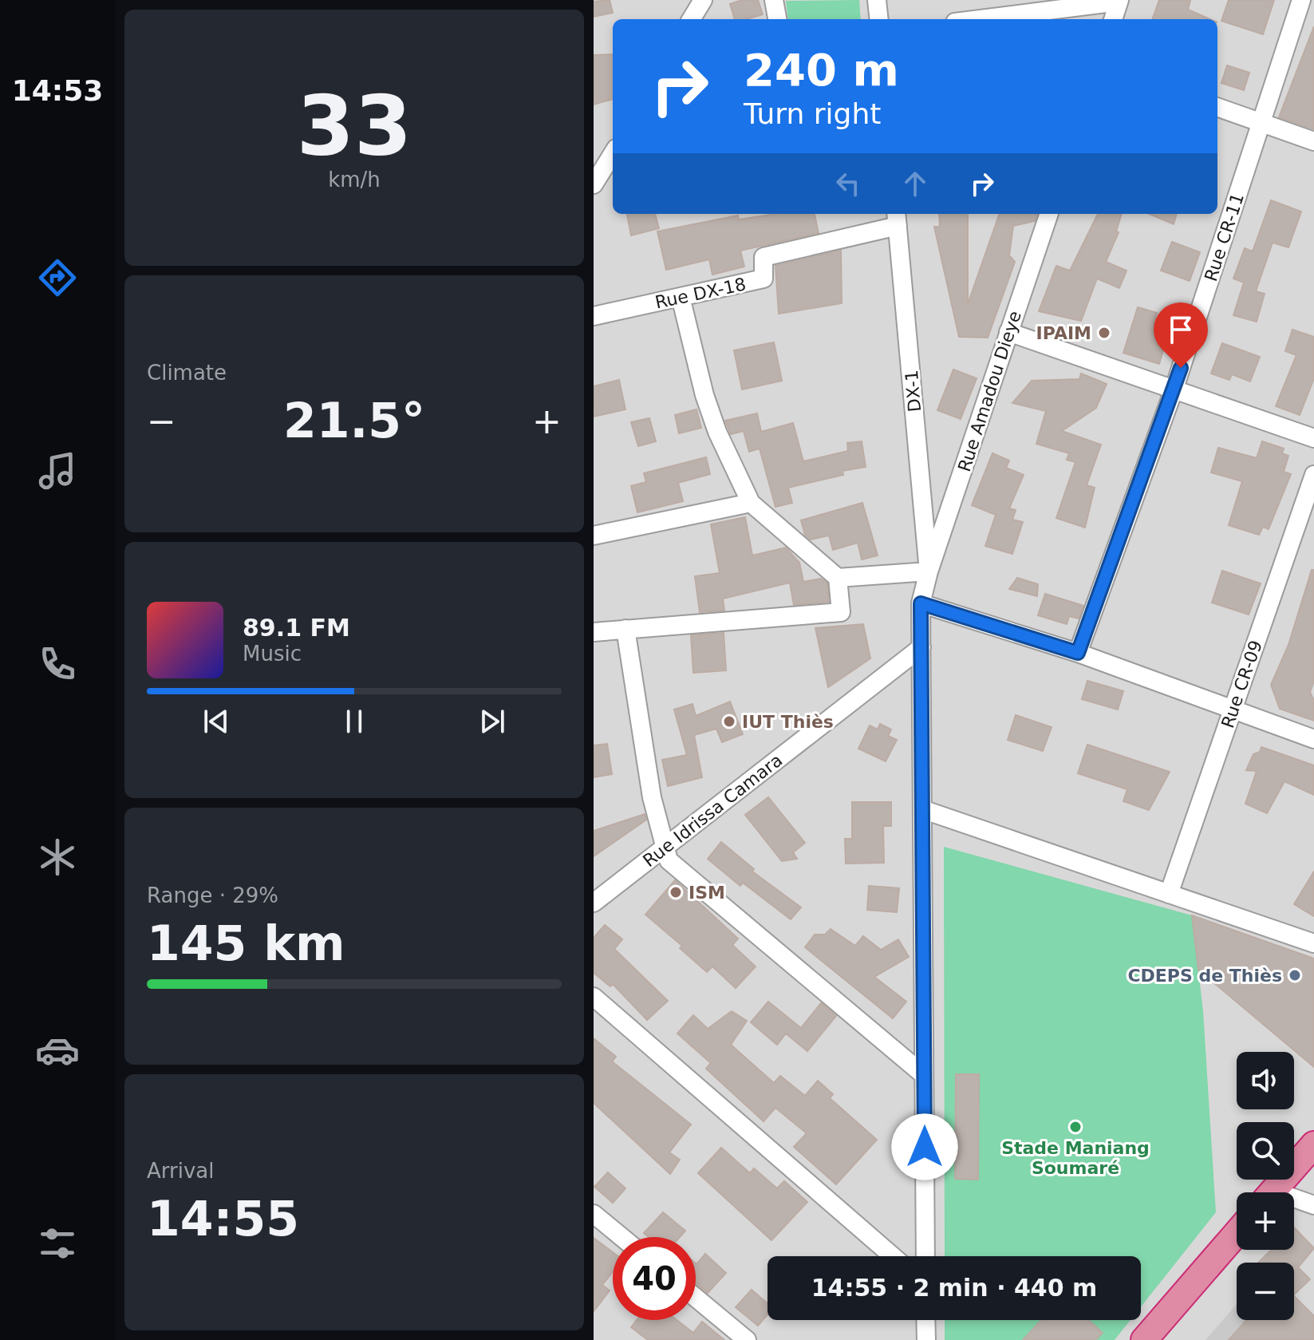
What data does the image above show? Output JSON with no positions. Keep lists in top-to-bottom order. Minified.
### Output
{"streets":{"street":["Rue CR-11","Rue DX-18","DX-1","Rue Amadou Dieye","Rue CR-09","Rue Idrissa Camara"]},"crossings":[["Rue DX-18","DX-1"],["DX-1","Rue Amadou Dieye"]],"places":["IPAIM","IUT Thiès","ISM","CDEPS de Thiès","Stade Maniang Soumaré"],"page":{"tabs":"14:53","tile":[["33","km/h"],"Climate",["Range · 29%","145 km"],["Arrival","14:55"]],"turn":["240 m","Turn right"],"heat":["−","21.5°","+"],"song":["89.1 FM","Music"],"map_buttons":["+","−"],"limit":"40","trip":"14:55 · 2 min · 440 m"}}
